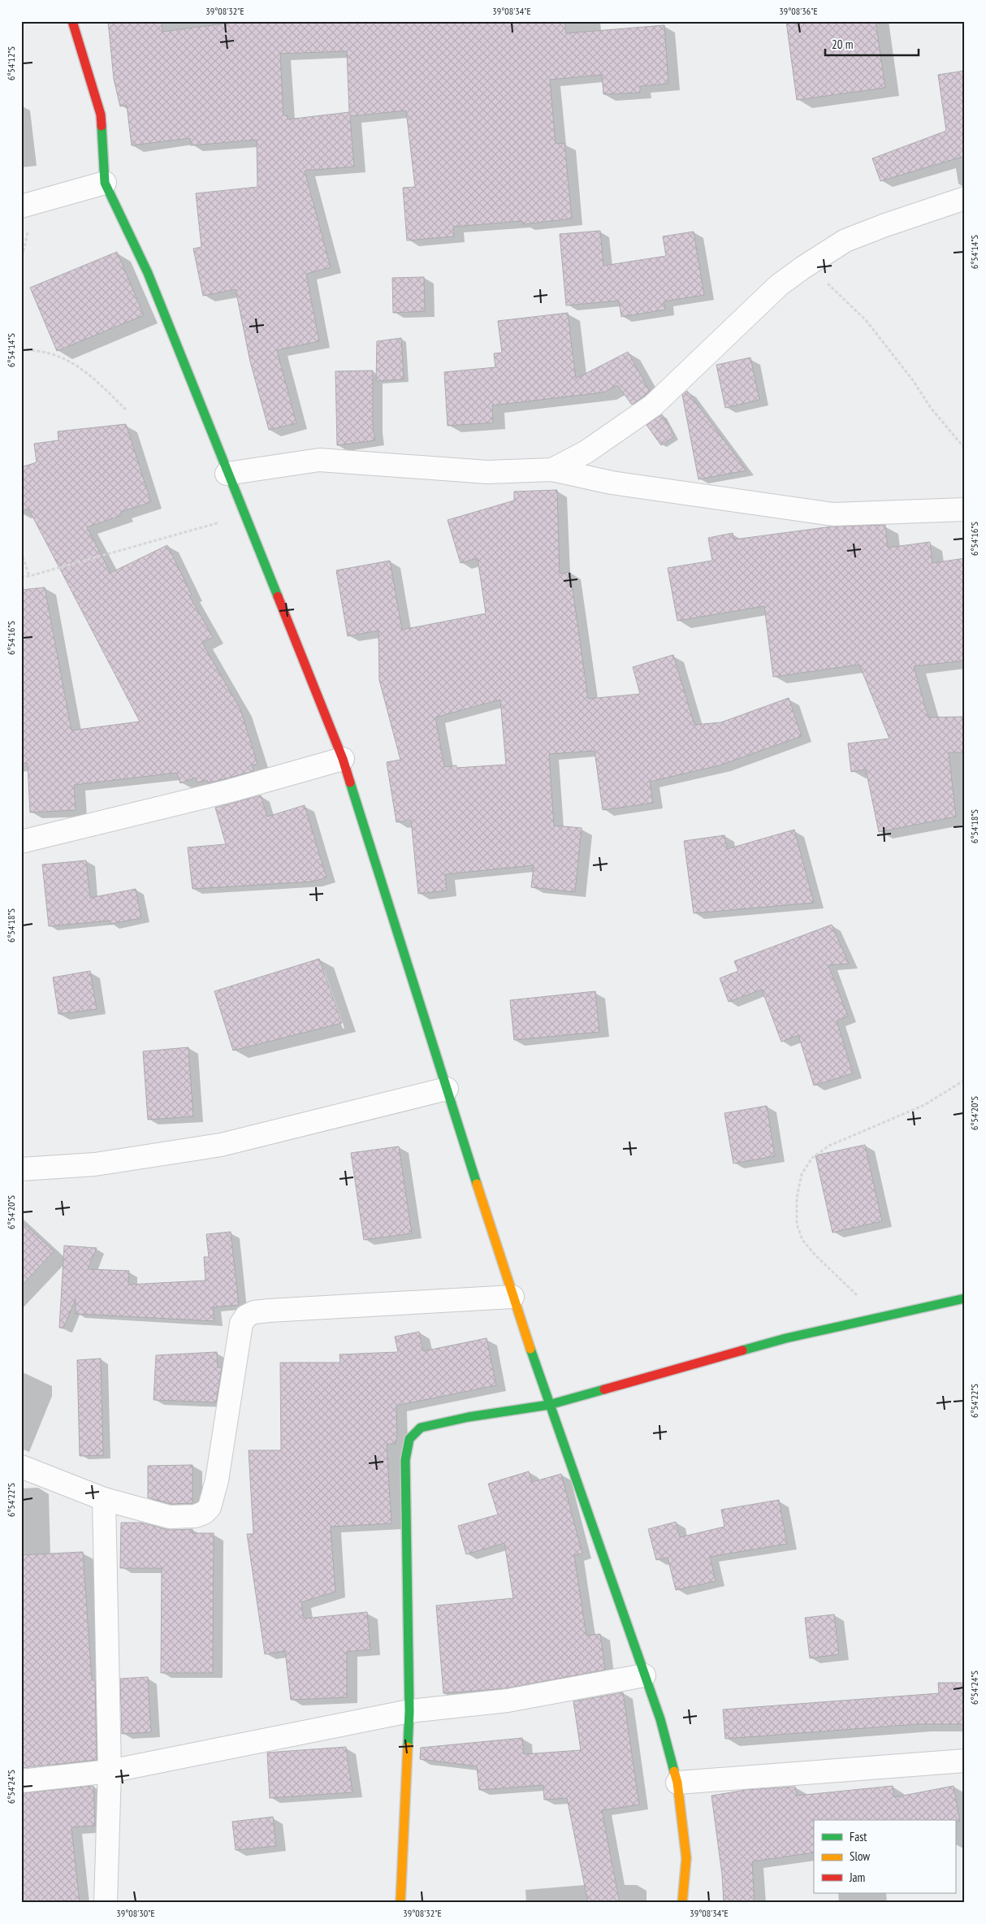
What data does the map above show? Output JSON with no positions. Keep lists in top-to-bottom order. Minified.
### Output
{"legend":["Fast","Slow","Jam"],"scale_bar":"20 m","coordinates":["39°08'32\"E","39°08'34\"E","39°08'36\"E","6°54'12\"S","6°54'14\"S","6°54'16\"S","6°54'18\"S","6°54'20\"S","6°54'22\"S","6°54'24\"S","39°08'30\"E"]}
